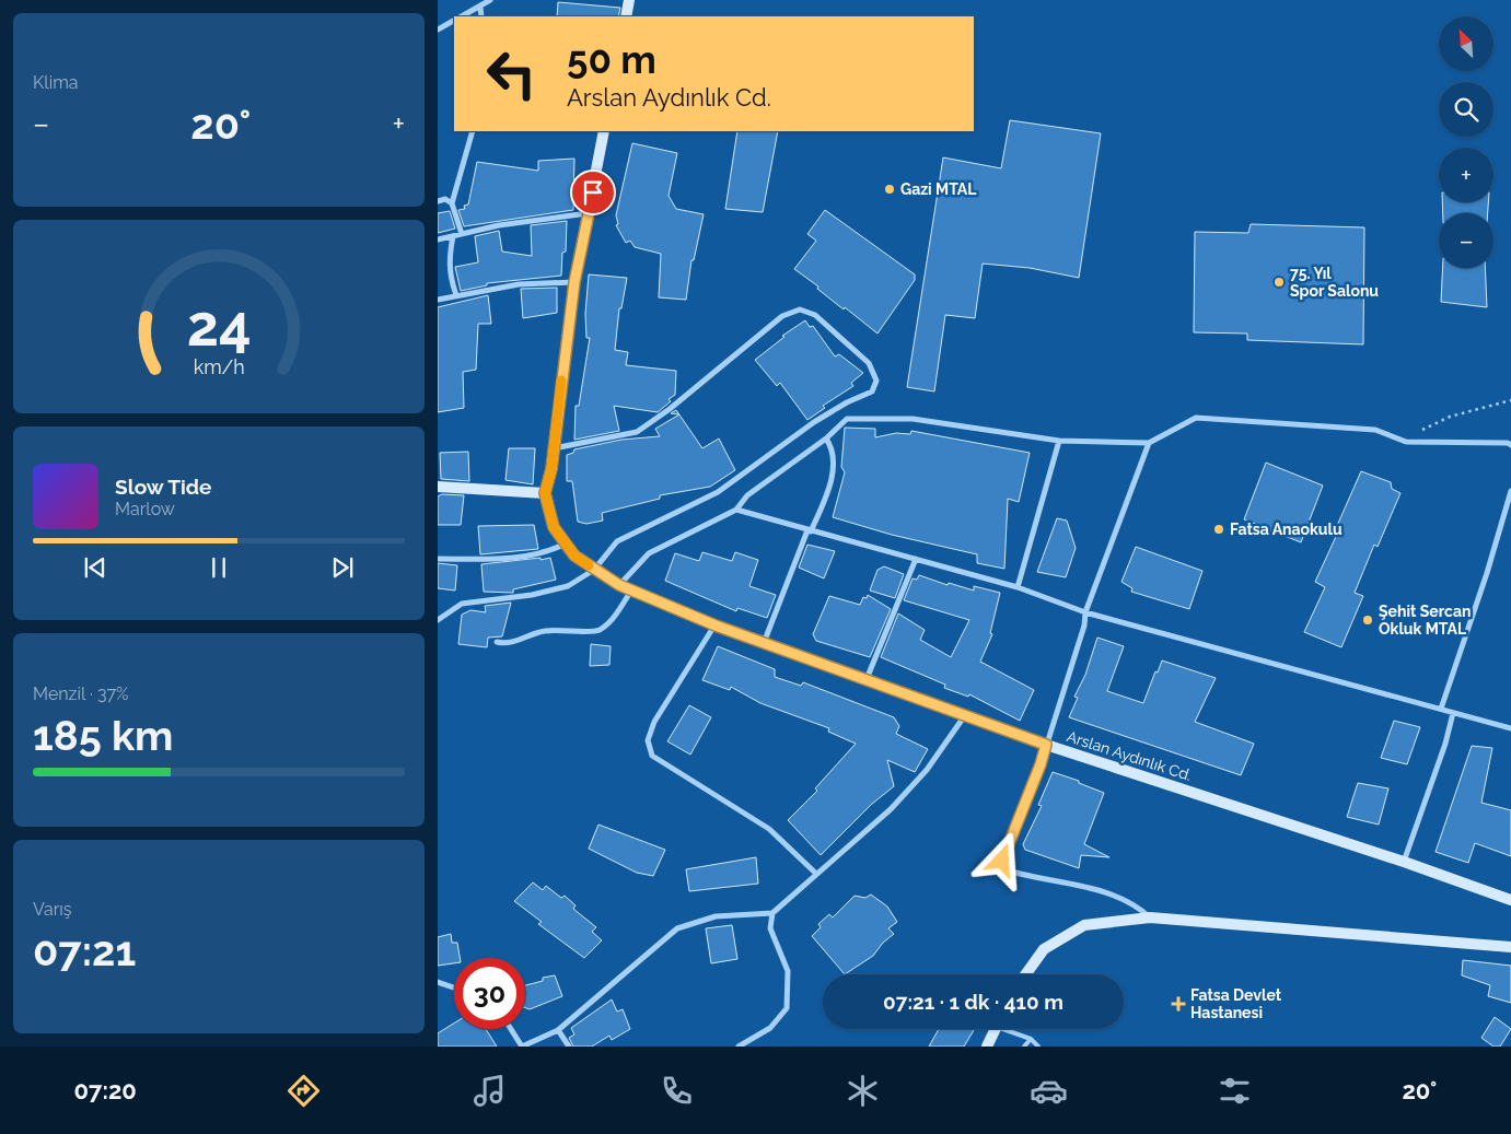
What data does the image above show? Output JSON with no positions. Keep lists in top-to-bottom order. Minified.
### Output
{"streets":{"street":["Arslan Aydınlık Cd."]},"places":{"other":["Gazi MTAL","75. Yıl Spor Salonu","Fatsa Anaokulu","Şehit Sercan Okluk MTAL"],"health":["Fatsa Devlet Hastanesi"]},"north":"top left","page":{"tile":["Klima",["Menzil · 37%","185 km"],["Varış","07:21"]],"map_buttons":["+","−"],"turn":["50 m","Arslan Aydınlık Cd."],"heat":["−","20°","+"],"song":["Slow Tide","Marlow"],"limit":"30","trip":"07:21 · 1 dk · 410 m","tabs":["07:20","20°"],"gauge":["24","km/h"]}}
